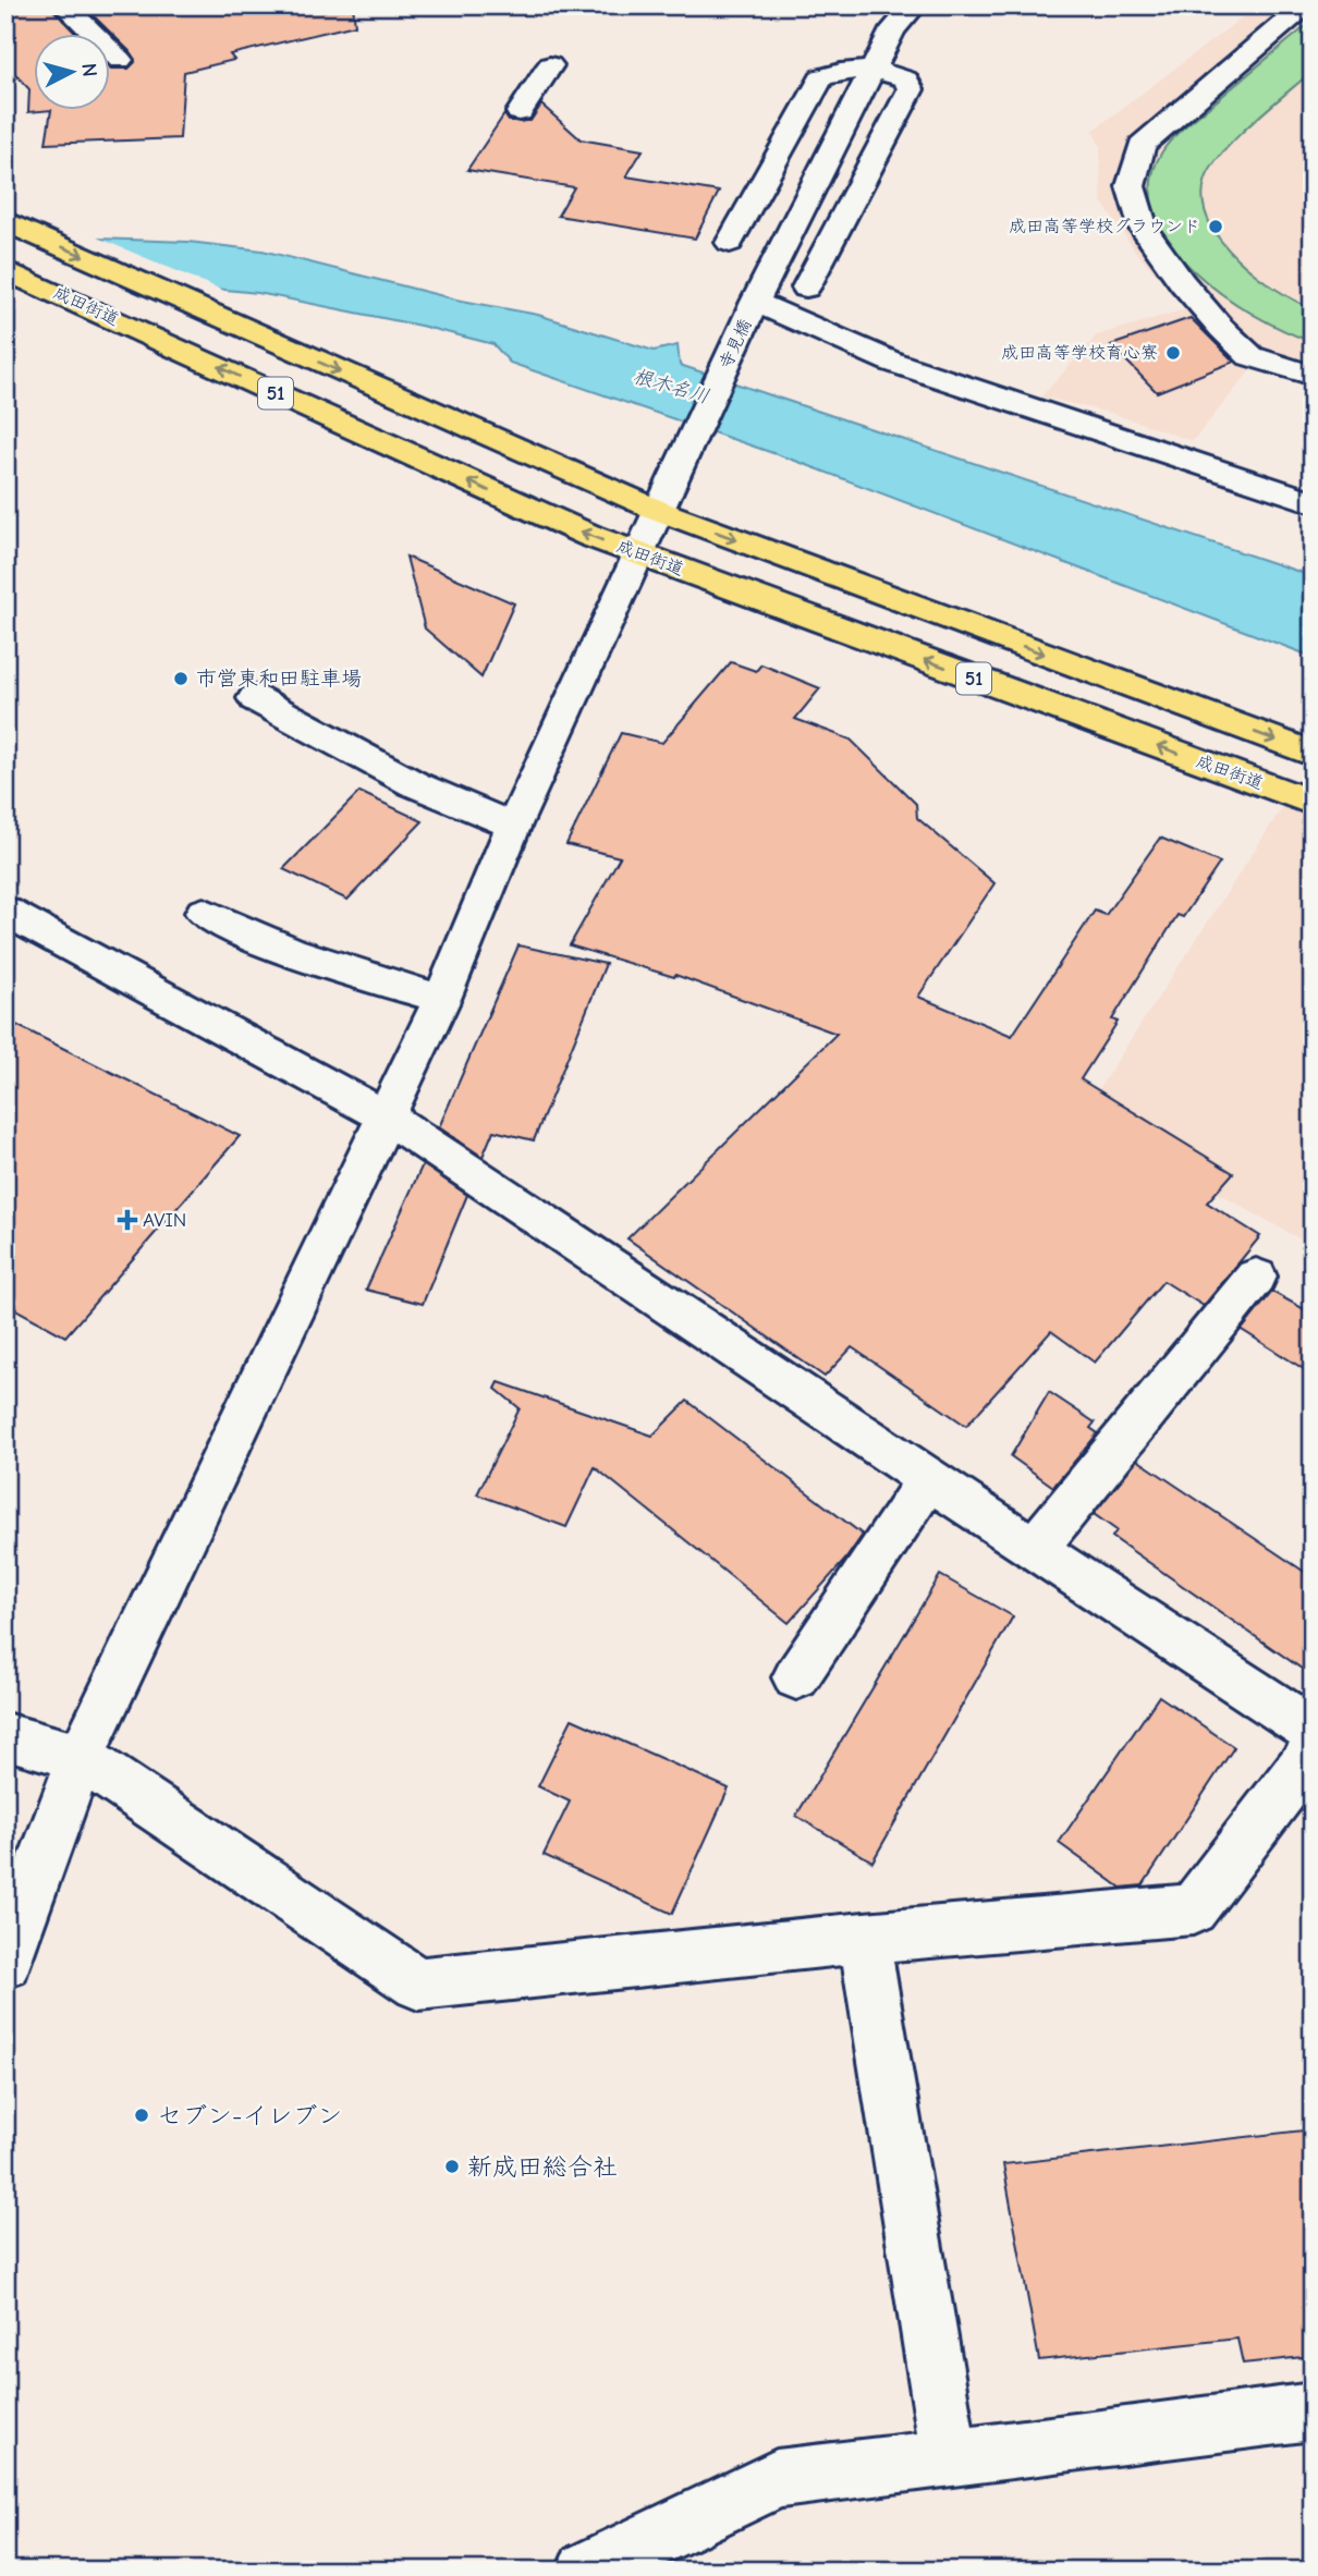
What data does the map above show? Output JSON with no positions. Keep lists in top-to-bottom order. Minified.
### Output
{"streets":{"highway":["成田街道","51"],"street":["寺見橋"]},"crossings":[["成田街道","寺見橋"],["寺見橋","51"]],"water":["根木名川"],"places":{"other":["成田高等学校グラウンド","成田高等学校育心寮","市営東和田駐車場","セブン-イレブン","新成田総合社"],"health":["AVIN"]},"north":"right"}
